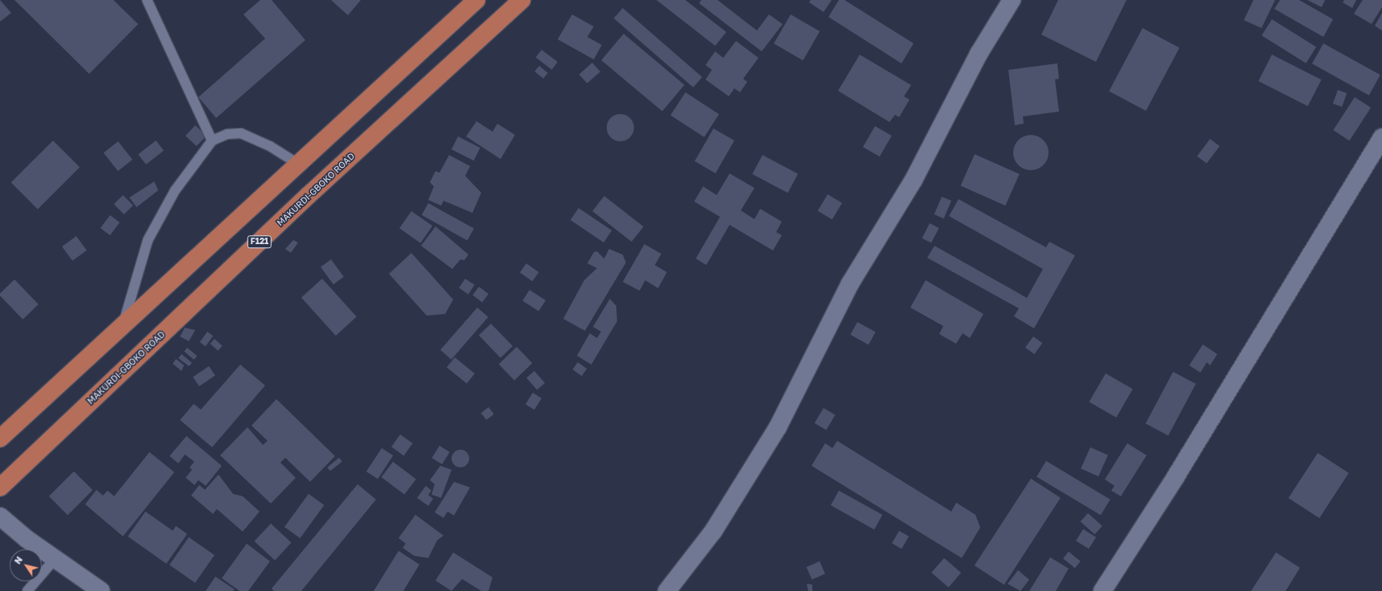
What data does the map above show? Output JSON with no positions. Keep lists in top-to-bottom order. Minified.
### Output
{"streets":{"main road":["MAKURDI-GBOKO ROAD","F121"]},"north":"top left"}
